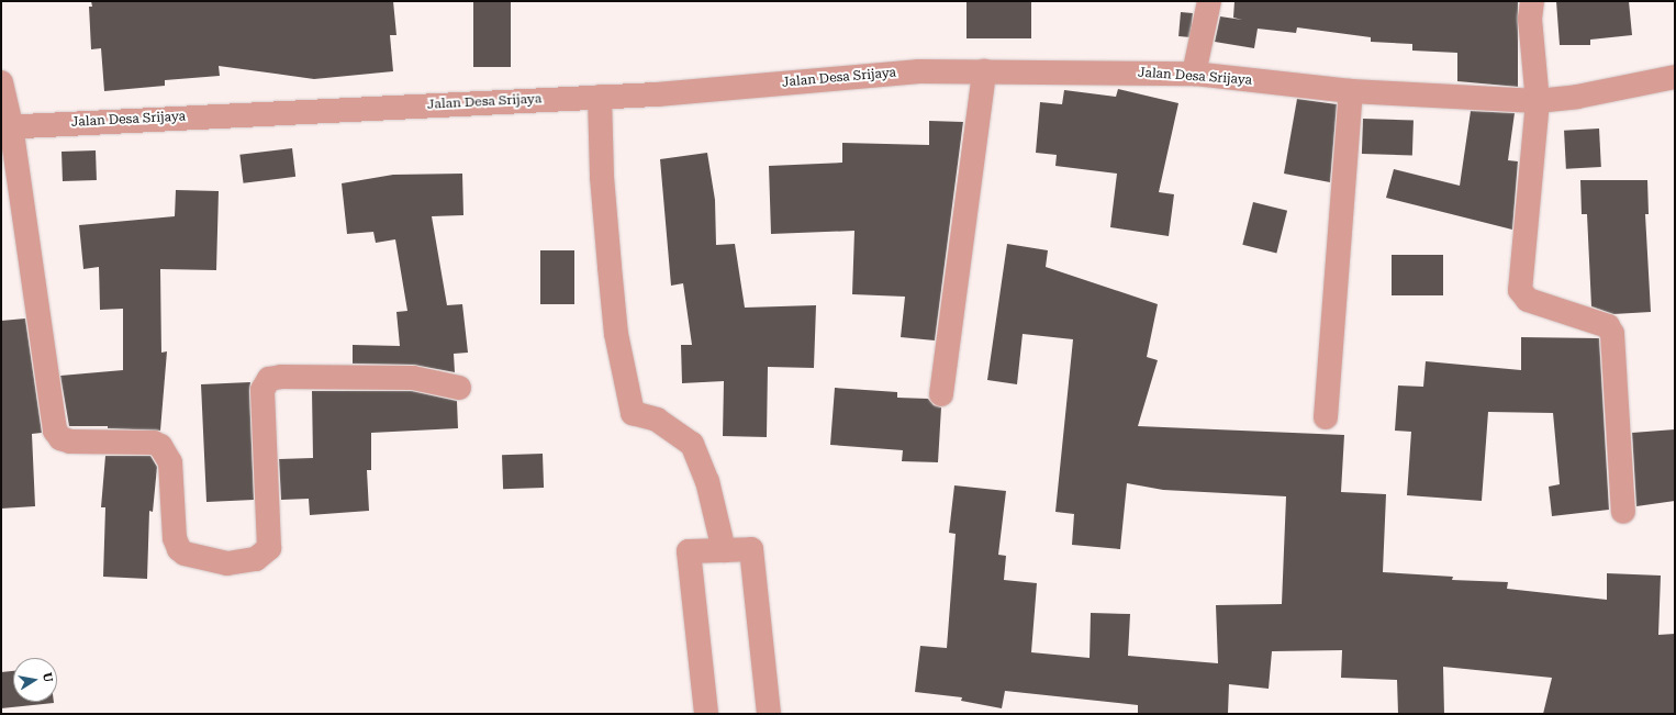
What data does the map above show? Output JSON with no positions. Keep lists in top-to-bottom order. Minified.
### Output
{"streets":{"street":["Jalan Desa Srijaya"]},"north":"right"}
